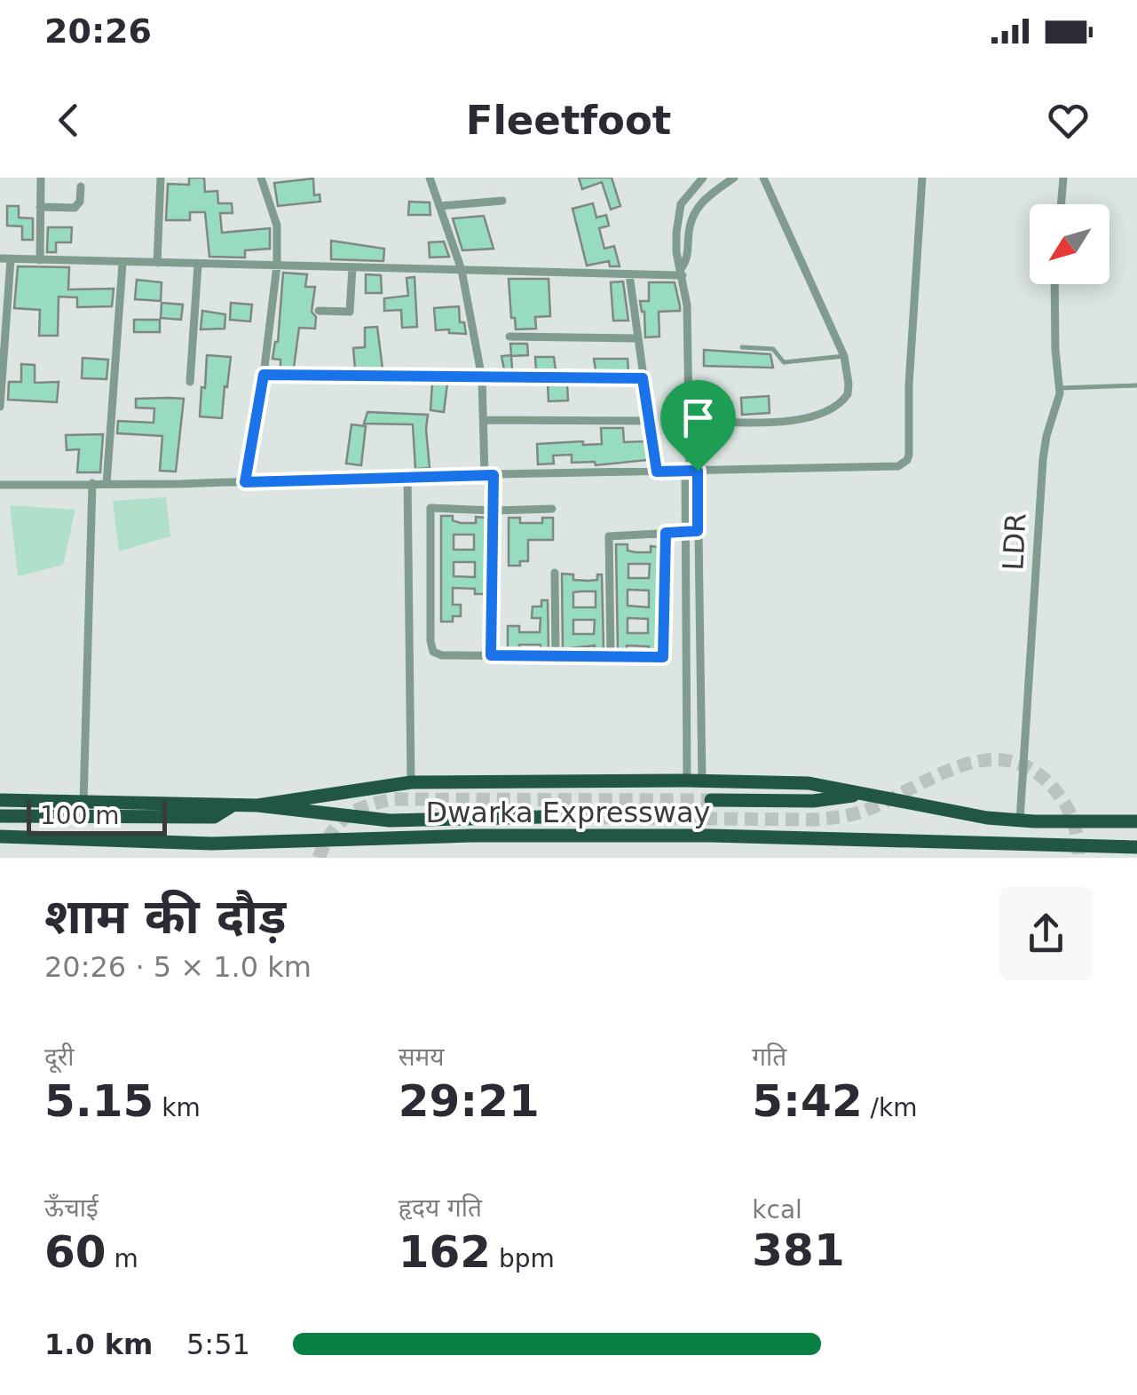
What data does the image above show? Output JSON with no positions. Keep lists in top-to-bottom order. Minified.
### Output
{"streets":{"highway":["Dwarka Expressway"],"street":["LDR"]},"scale_bar":"100 m","north":"bottom left","page":{"status":"20:26","header":"Fleetfoot","scale":"100 m","heading":["शाम की दौड़","20:26 · 5 × 1.0 km"],"stats":[["दूरी","5.15 km"],["समय","29:21"],["गति","5:42 /km"],["ऊँचाई","60 m"],["हृदय गति","162 bpm"],["kcal","381"]],"list":[{"name":"1.0 km","note":"5:51"}]}}
